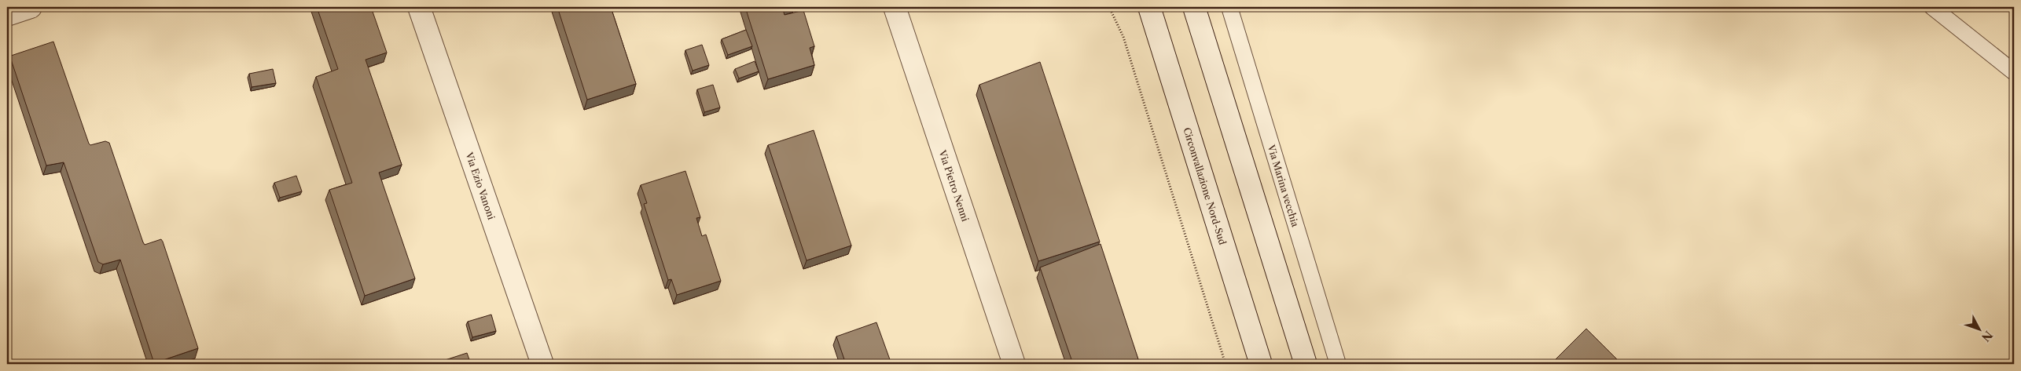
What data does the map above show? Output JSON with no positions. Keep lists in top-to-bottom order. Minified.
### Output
{"streets":{"street":["Via Ezio Vanoni","Via Pietro Nenni","Circonvallazione Nord-Sud"],"lane":["Via Marina vecchia"]},"north":"bottom right"}
